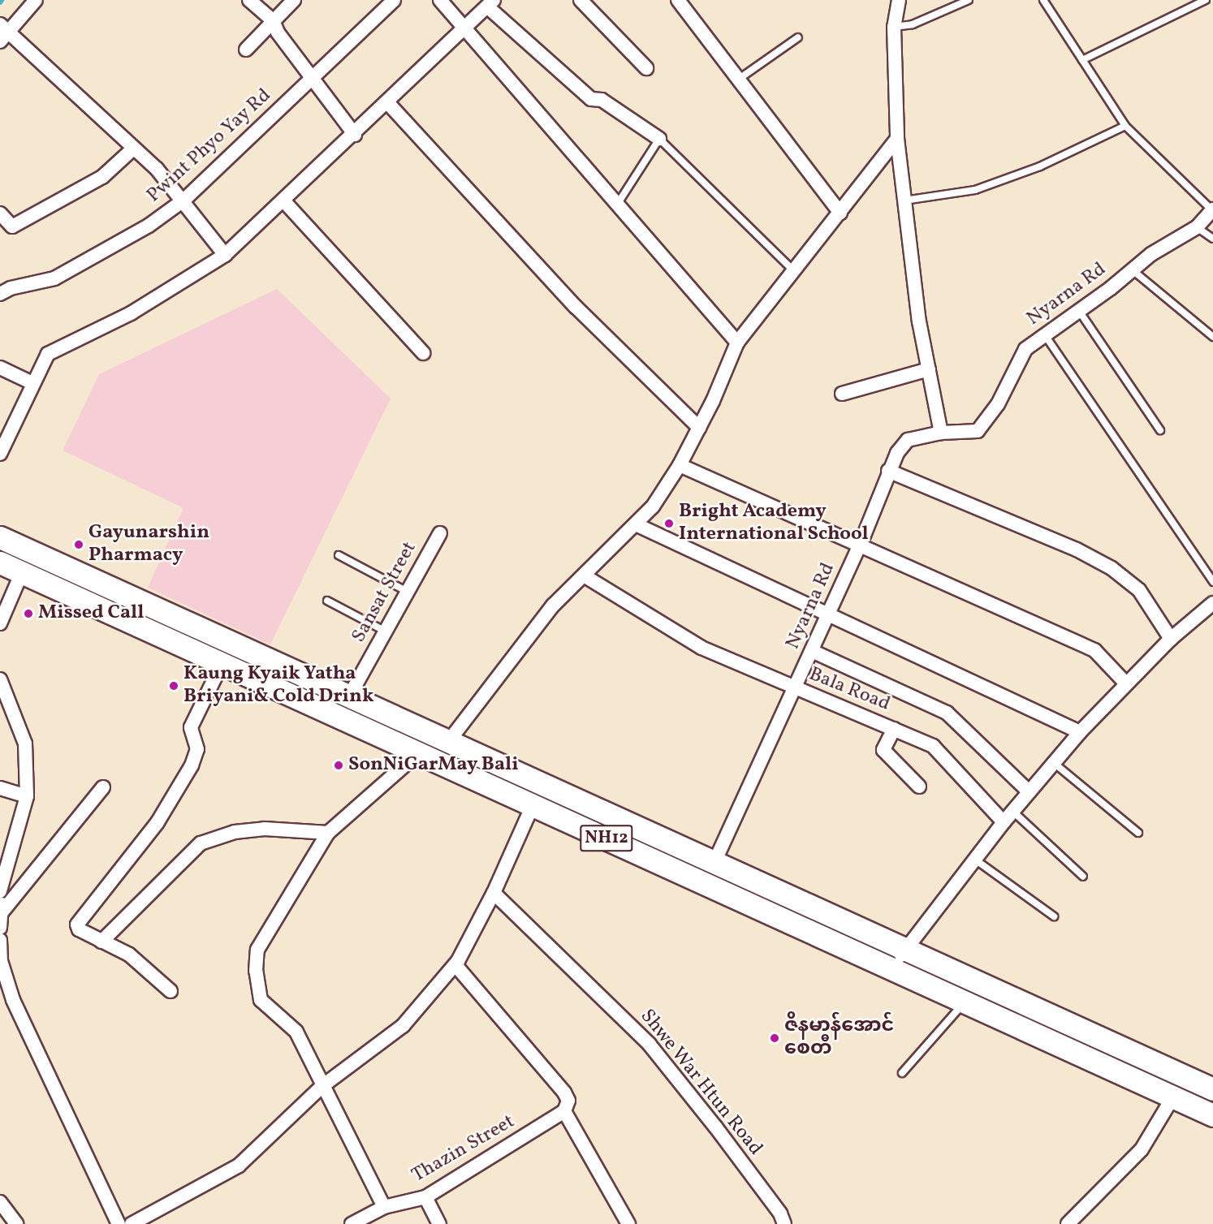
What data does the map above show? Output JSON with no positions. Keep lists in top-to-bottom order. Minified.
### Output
{"streets":{"highway":["NH12"],"street":["Pwint Phyo Yay Rd","Nyarna Rd","Sansat Street","Bala Road","Shwe War Htun Road","Thazin Street"]},"crossings":[["Nyarna Rd","Bala Road"],["Nyarna Rd","NH12"],["Sansat Street","NH12"]],"places":["Bright Academy International School","Gayunarshin Pharmacy","Missed Call","Kaung Kyaik Yatha Briyani& Cold Drink","SonNiGarMay Bali","ဇိနမာန်အောင် စေတီ"]}
